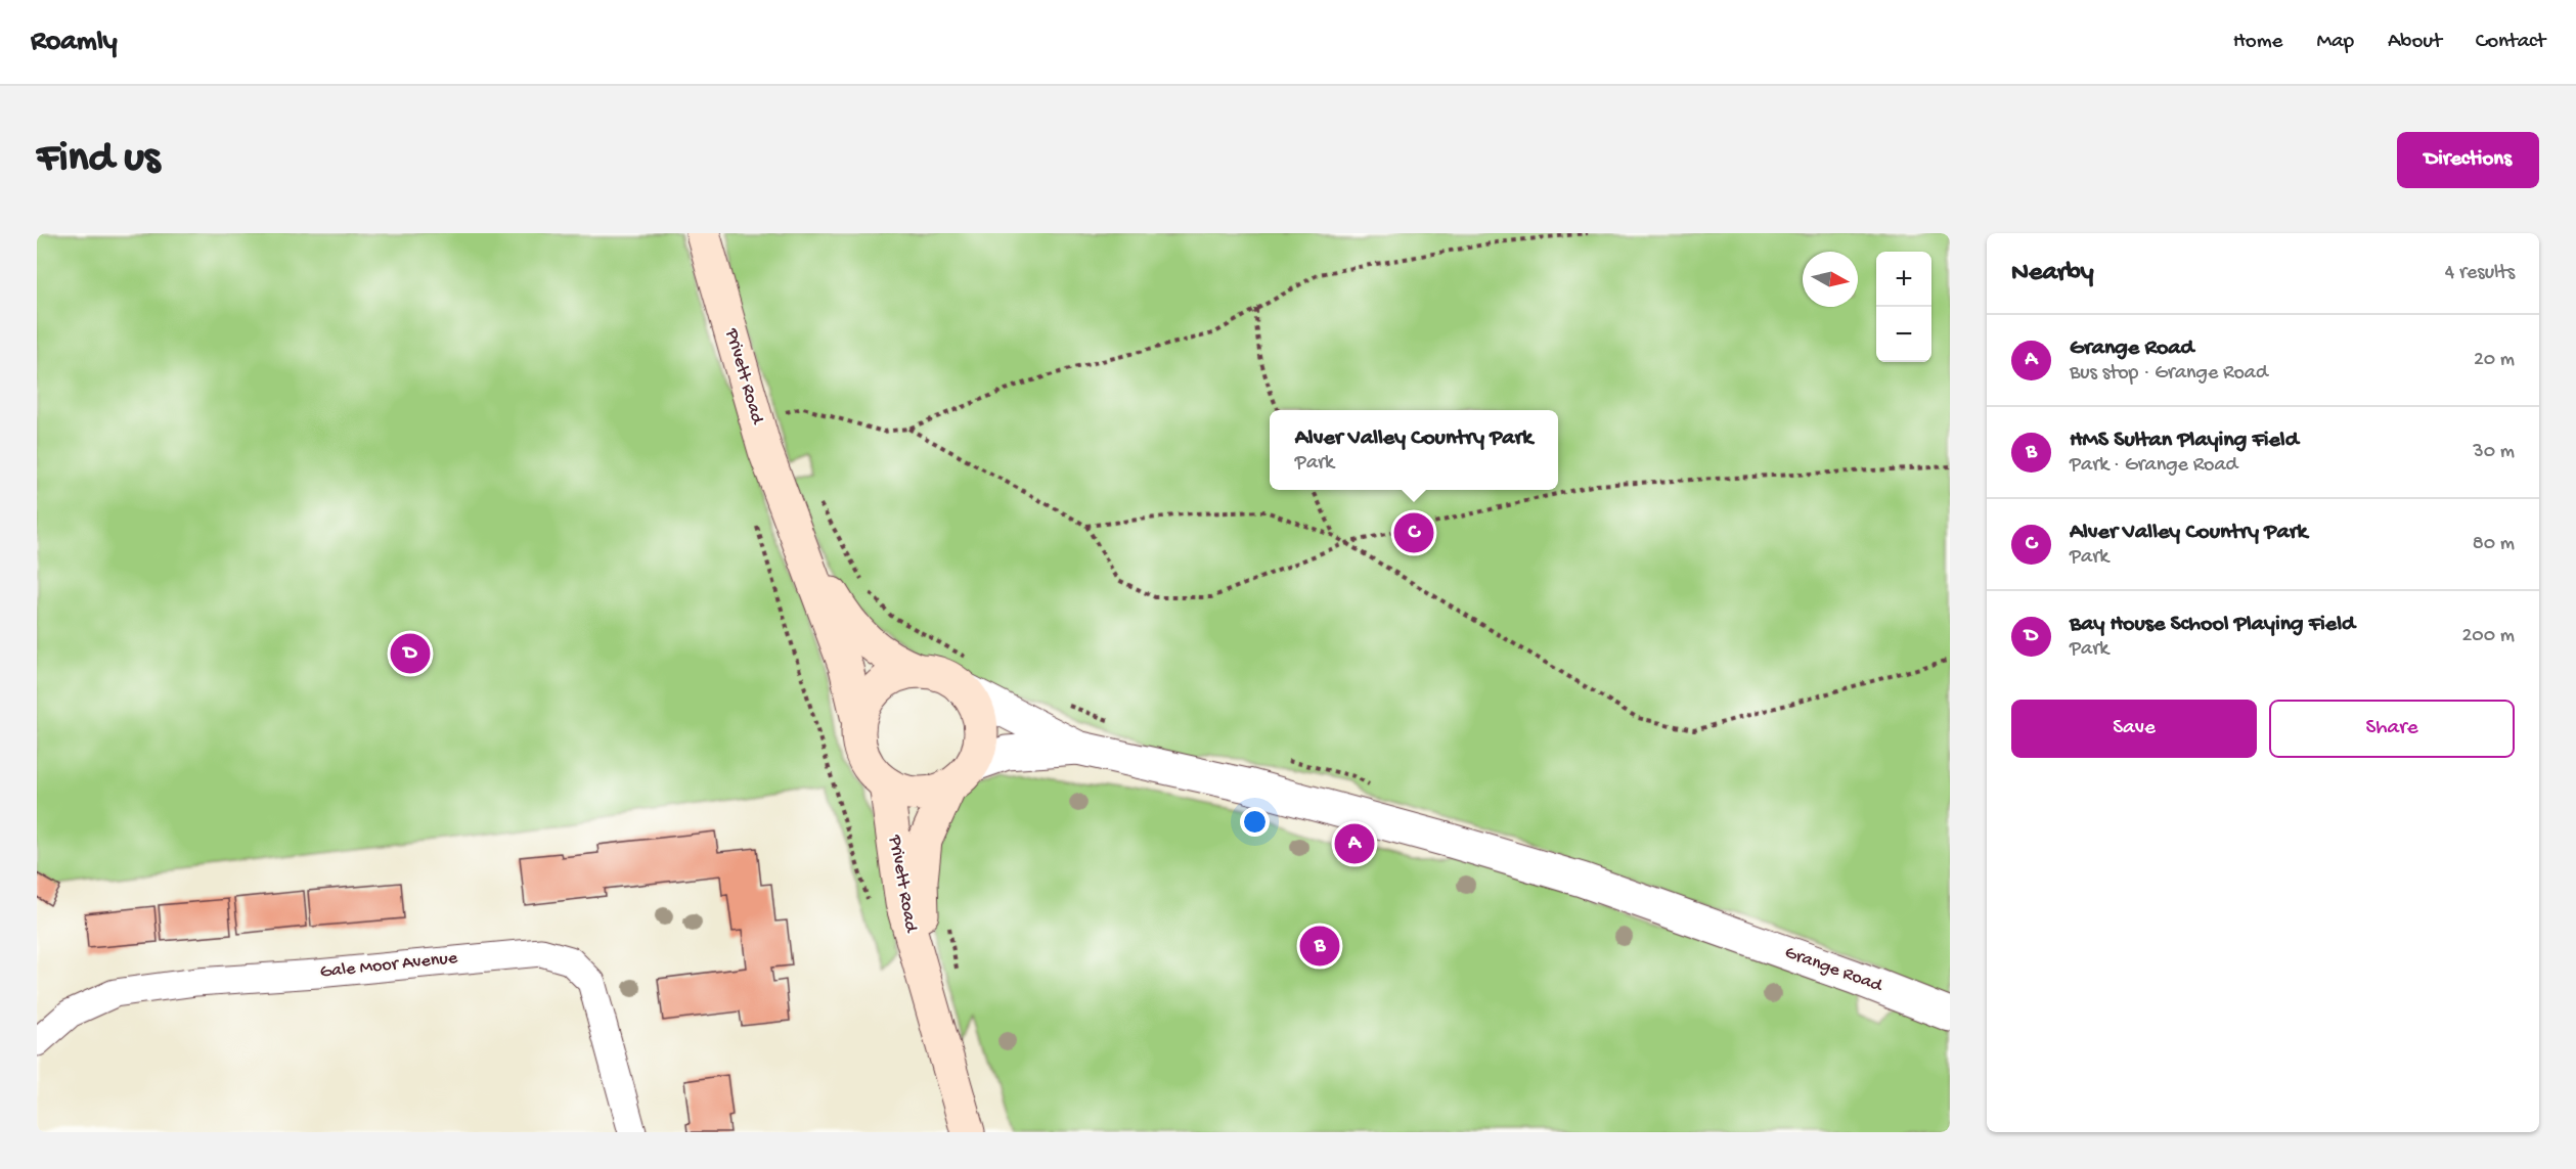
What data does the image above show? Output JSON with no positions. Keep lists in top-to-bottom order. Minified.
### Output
{"streets":{"main road":["Privett Road"],"street":["Gale Moor Avenue","Grange Road"]},"crossings":[["Privett Road","Grange Road"]],"north":"right","page":{"header":"Roamly","nav":["Home","Map","About","Contact"],"buttons":["Directions",["Save","Share"]],"title":"Find us","heading":["Nearby","4 results"],"map_buttons":["+","−"],"list":[{"mark":"A","name":"Grange Road","note":"Bus stop · Grange Road","value":"20 m"},{"mark":"B","name":"HMS Sultan Playing Field","note":"Park · Grange Road","value":"30 m"},{"mark":"C","name":"Alver Valley Country Park","note":"Park","value":"80 m"},{"mark":"D","name":"Bay House School Playing Field","note":"Park","value":"200 m"}],"popup":["Alver Valley Country Park","Park"],"pins":["C","D","A","B"]}}
